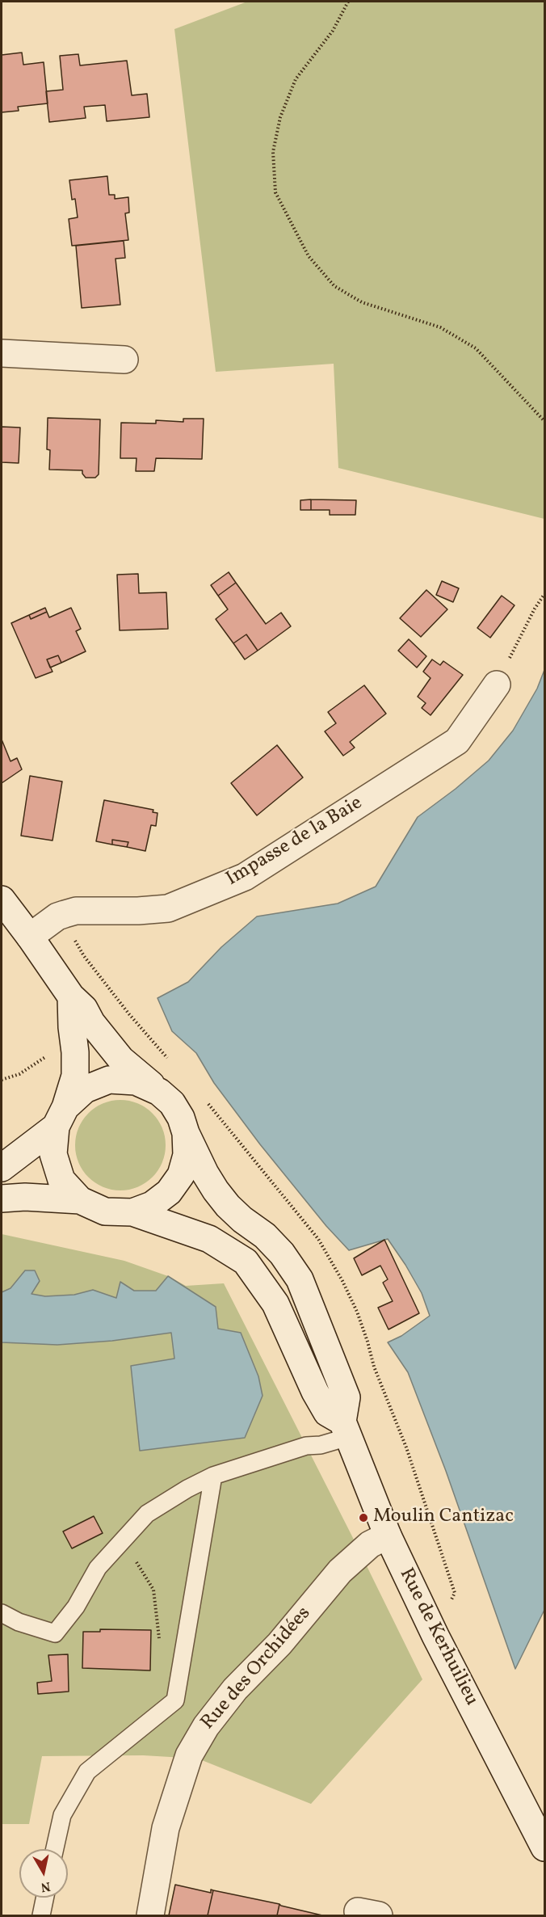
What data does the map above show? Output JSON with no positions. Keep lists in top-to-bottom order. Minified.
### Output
{"streets":{"main road":["Impasse de la Baie","Rue de Kerhuilieu","Rue des Orchidées"]},"crossings":[["Rue de Kerhuilieu","Rue des Orchidées"]],"places":["Moulin Cantizac"],"north":"bottom"}
